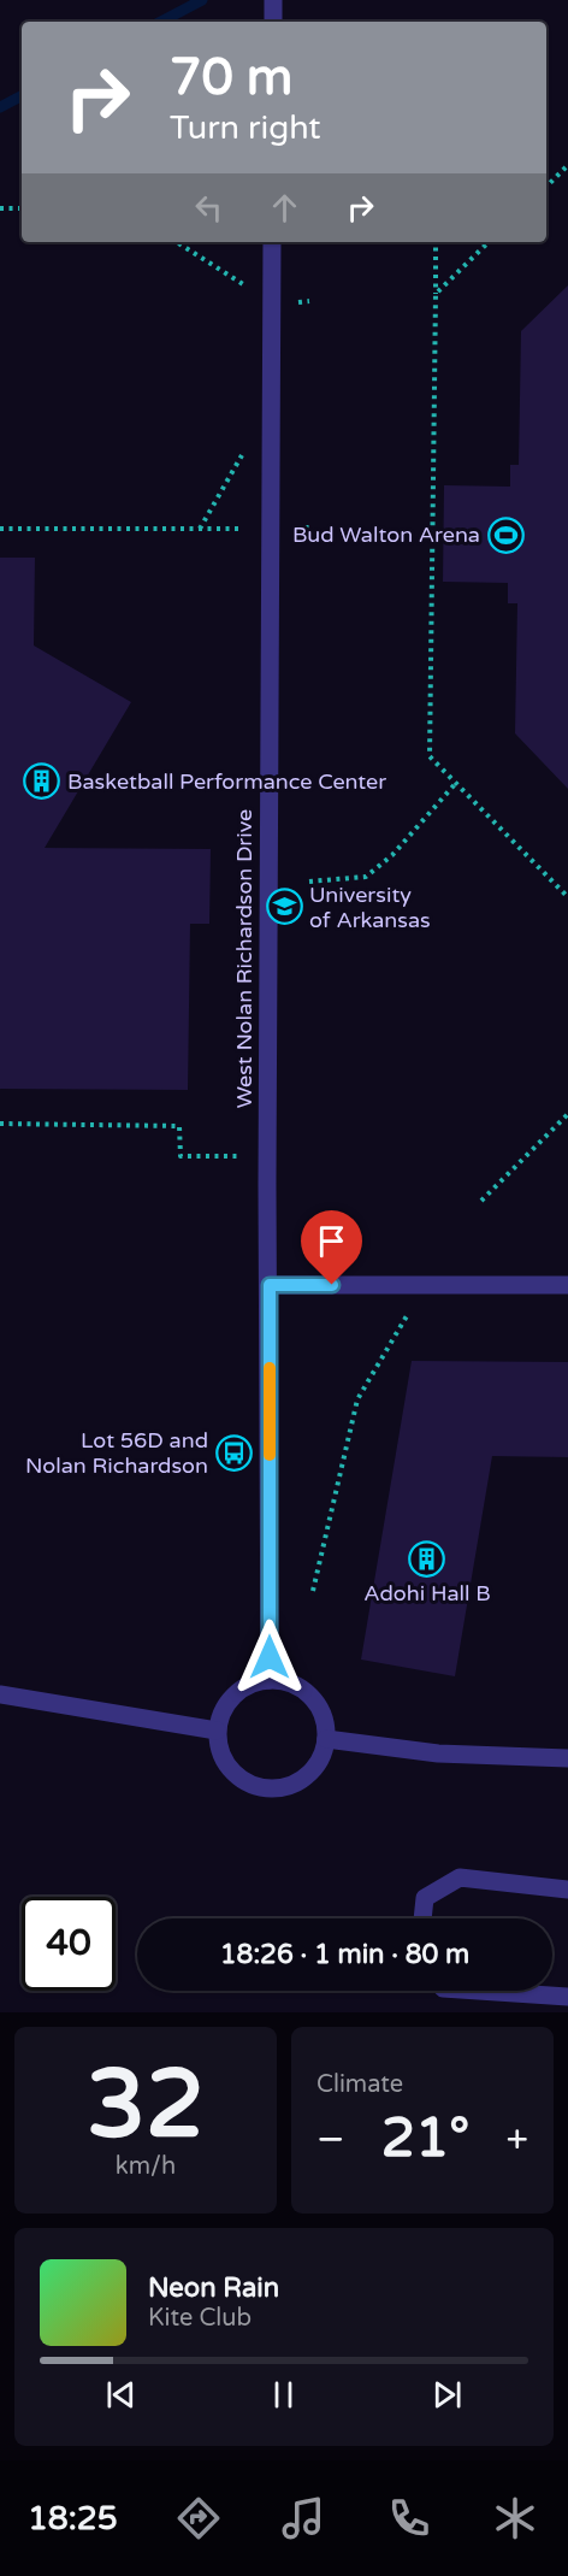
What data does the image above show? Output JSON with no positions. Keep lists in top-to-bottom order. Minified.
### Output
{"streets":{"street":["West Nolan Richardson Drive"]},"places":{"sports":["Bud Walton Arena"],"building":["Basketball Performance Center","Adohi Hall B"],"school or university":["University of Arkansas"],"bus stop":["Lot 56D and Nolan Richardson"]},"page":{"turn":["70 m","Turn right"],"limit":"40","trip":"18:26 · 1 min · 80 m","tile":[["32","km/h"],"Climate"],"heat":["−","21°","+"],"song":["Neon Rain","Kite Club"],"tabs":"18:25"}}
